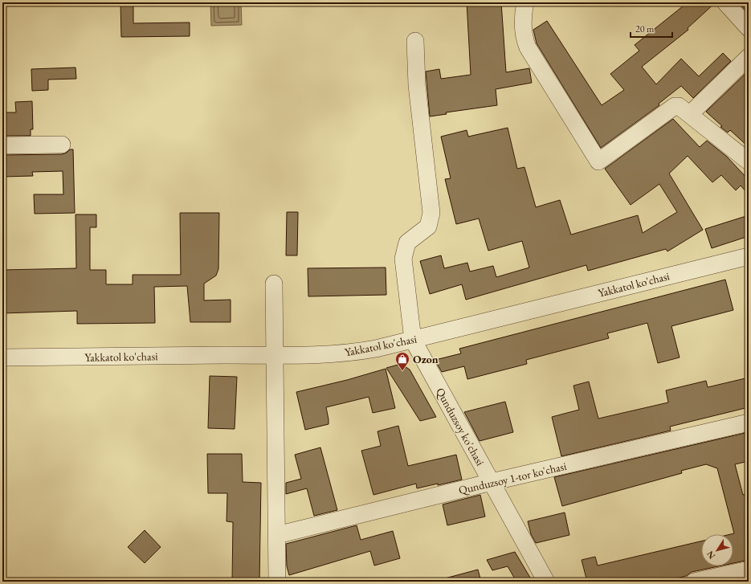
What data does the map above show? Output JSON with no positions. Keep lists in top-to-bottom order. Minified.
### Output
{"streets":{"street":["Yakkatol ko'chasi","Qunduzsoy ko'chasi","Qunduzsoy 1-tor ko'chasi"]},"crossings":[["Yakkatol ko'chasi","Qunduzsoy ko'chasi"],["Qunduzsoy ko'chasi","Qunduzsoy 1-tor ko'chasi"]],"places":{"shop":["Ozon"]},"scale_bar":"20 m","north":"bottom left"}
